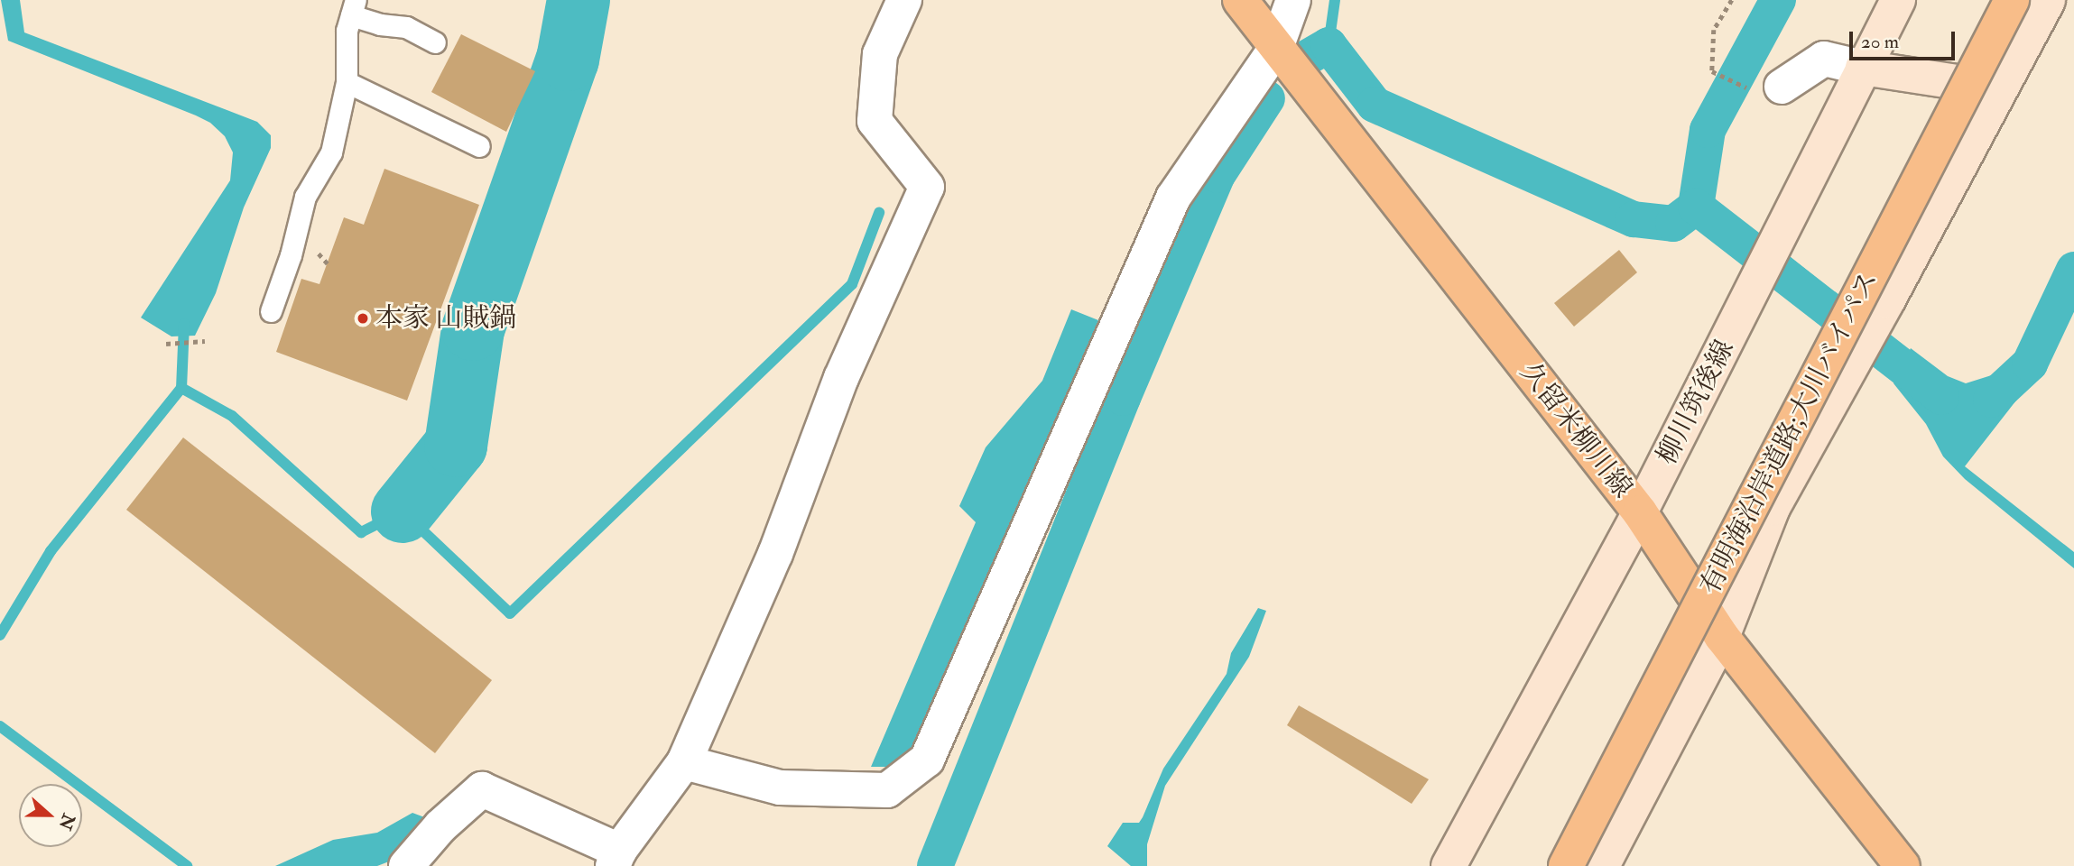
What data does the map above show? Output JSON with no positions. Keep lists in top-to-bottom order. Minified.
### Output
{"streets":{"main road":["柳川筑後線","久留米柳川線","有明海沿岸道路;大川バイパス"]},"crossings":[["柳川筑後線","久留米柳川線"]],"places":["本家 山賊鍋"],"scale_bar":"20 m","north":"right"}
